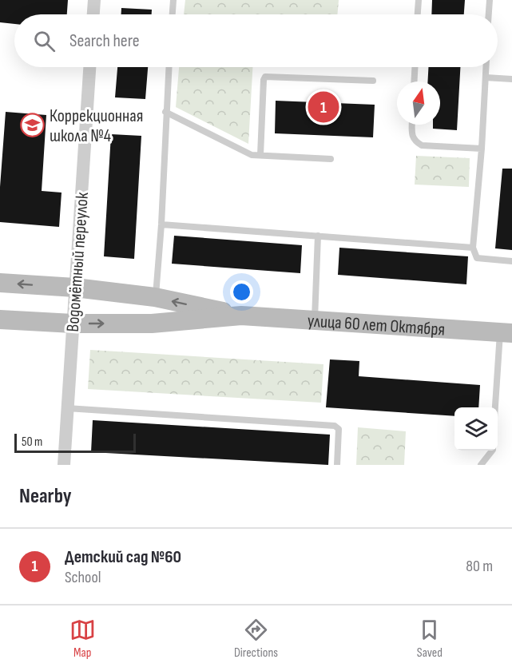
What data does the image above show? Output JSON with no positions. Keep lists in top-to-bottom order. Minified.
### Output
{"streets":{"main road":["улица 60 лет Октября"],"street":["Водомётный переулок"]},"crossings":[["Водомётный переулок","улица 60 лет Октября"]],"places":{"school or university":["Коррекционная школа №4"]},"scale_bar":"50 m","north":"top","page":{"search":"Search here","pins":"1","scale":"50 m","heading":"Nearby","list":[{"mark":"1","name":"Детский сад №60","note":"School","value":"80 m"}],"nav":["Map","Directions","Saved"]}}
